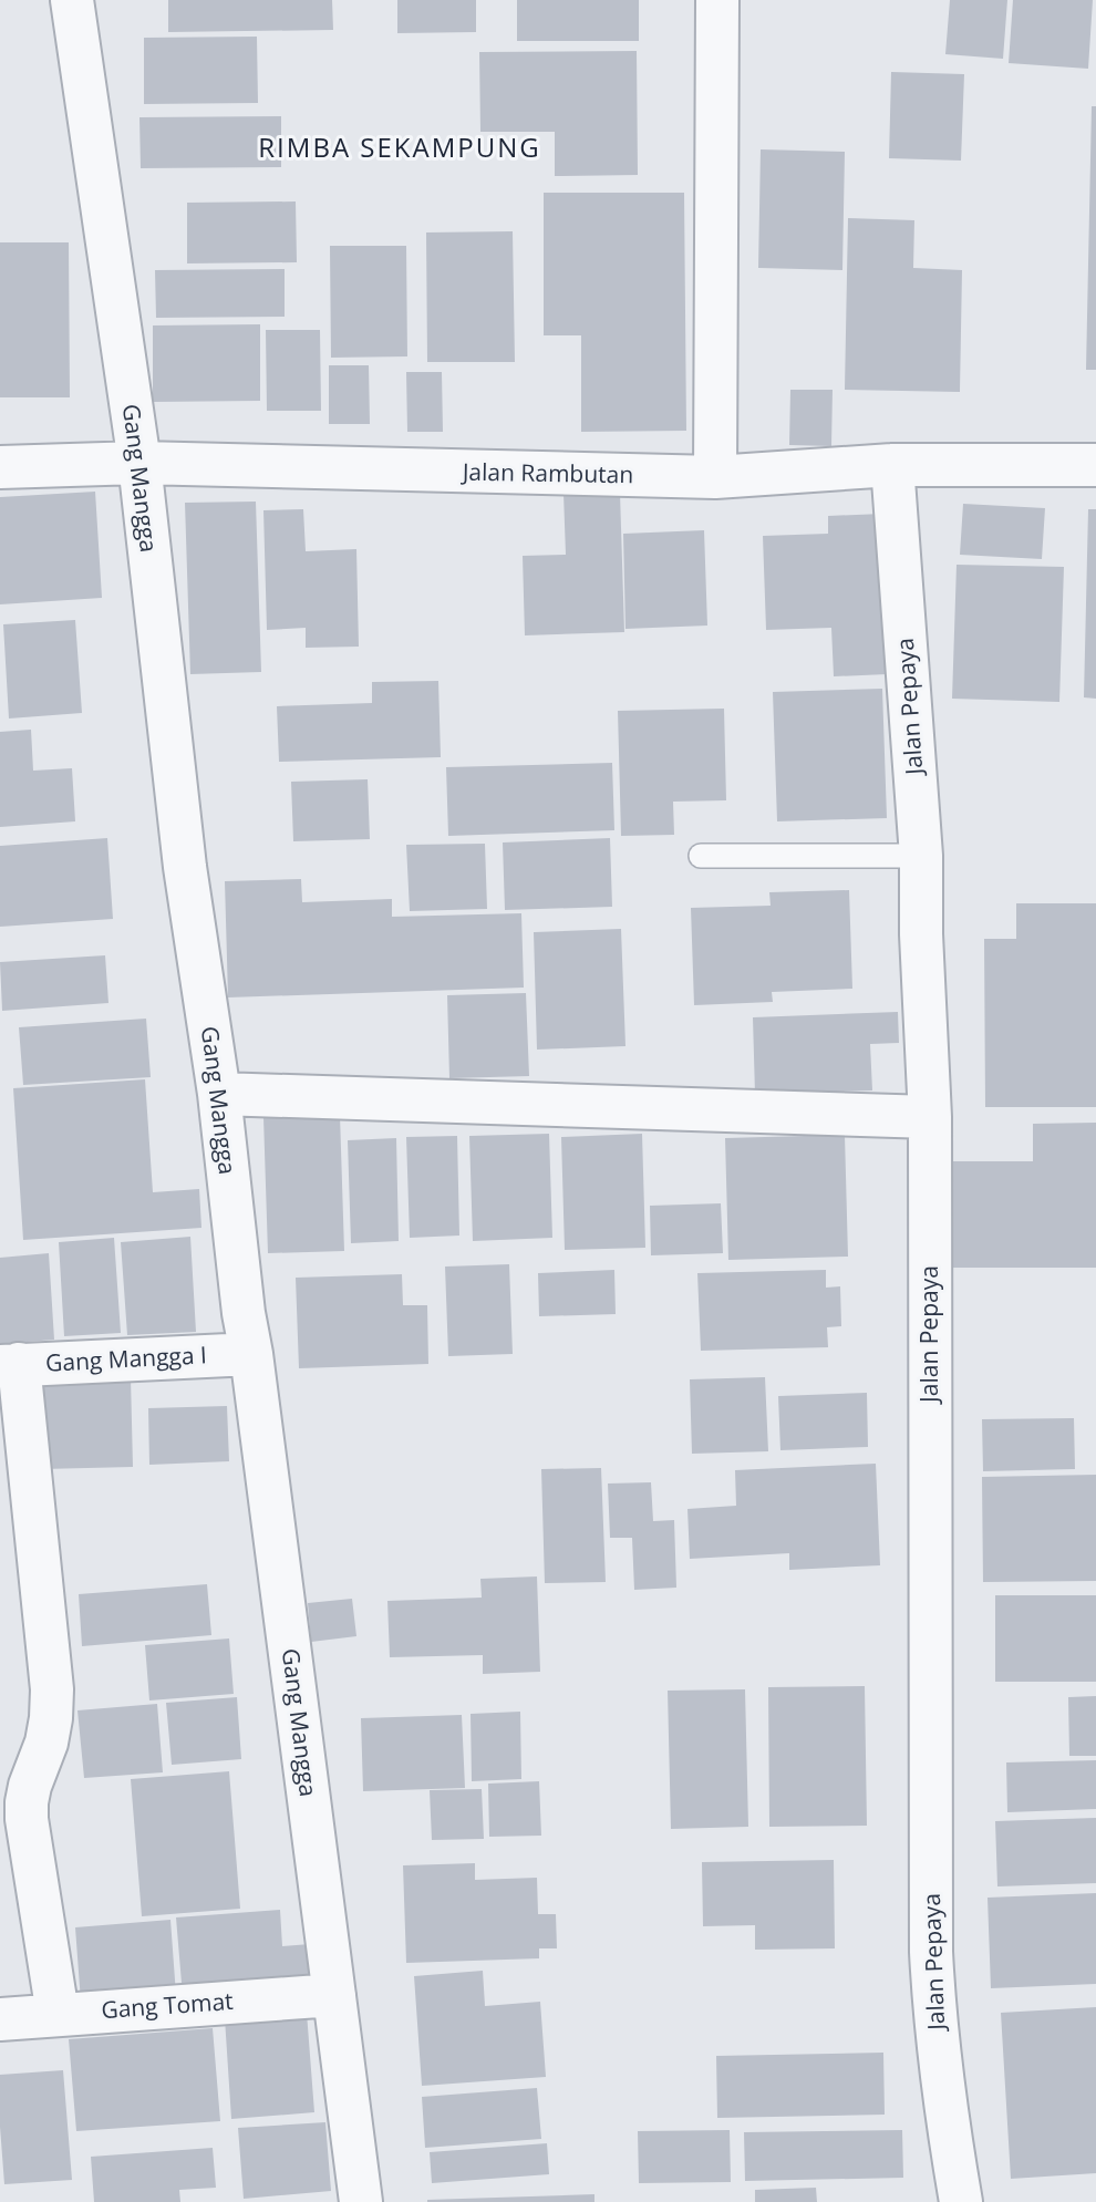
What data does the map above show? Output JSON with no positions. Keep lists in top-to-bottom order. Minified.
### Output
{"streets":{"street":["Jalan Rambutan","Gang Mangga","Jalan Pepaya","Gang Mangga I","Gang Tomat"]},"crossings":[["Jalan Rambutan","Gang Mangga"],["Jalan Rambutan","Jalan Pepaya"],["Gang Mangga","Gang Mangga I"],["Gang Mangga","Gang Tomat"]],"districts":["RIMBA SEKAMPUNG"]}
